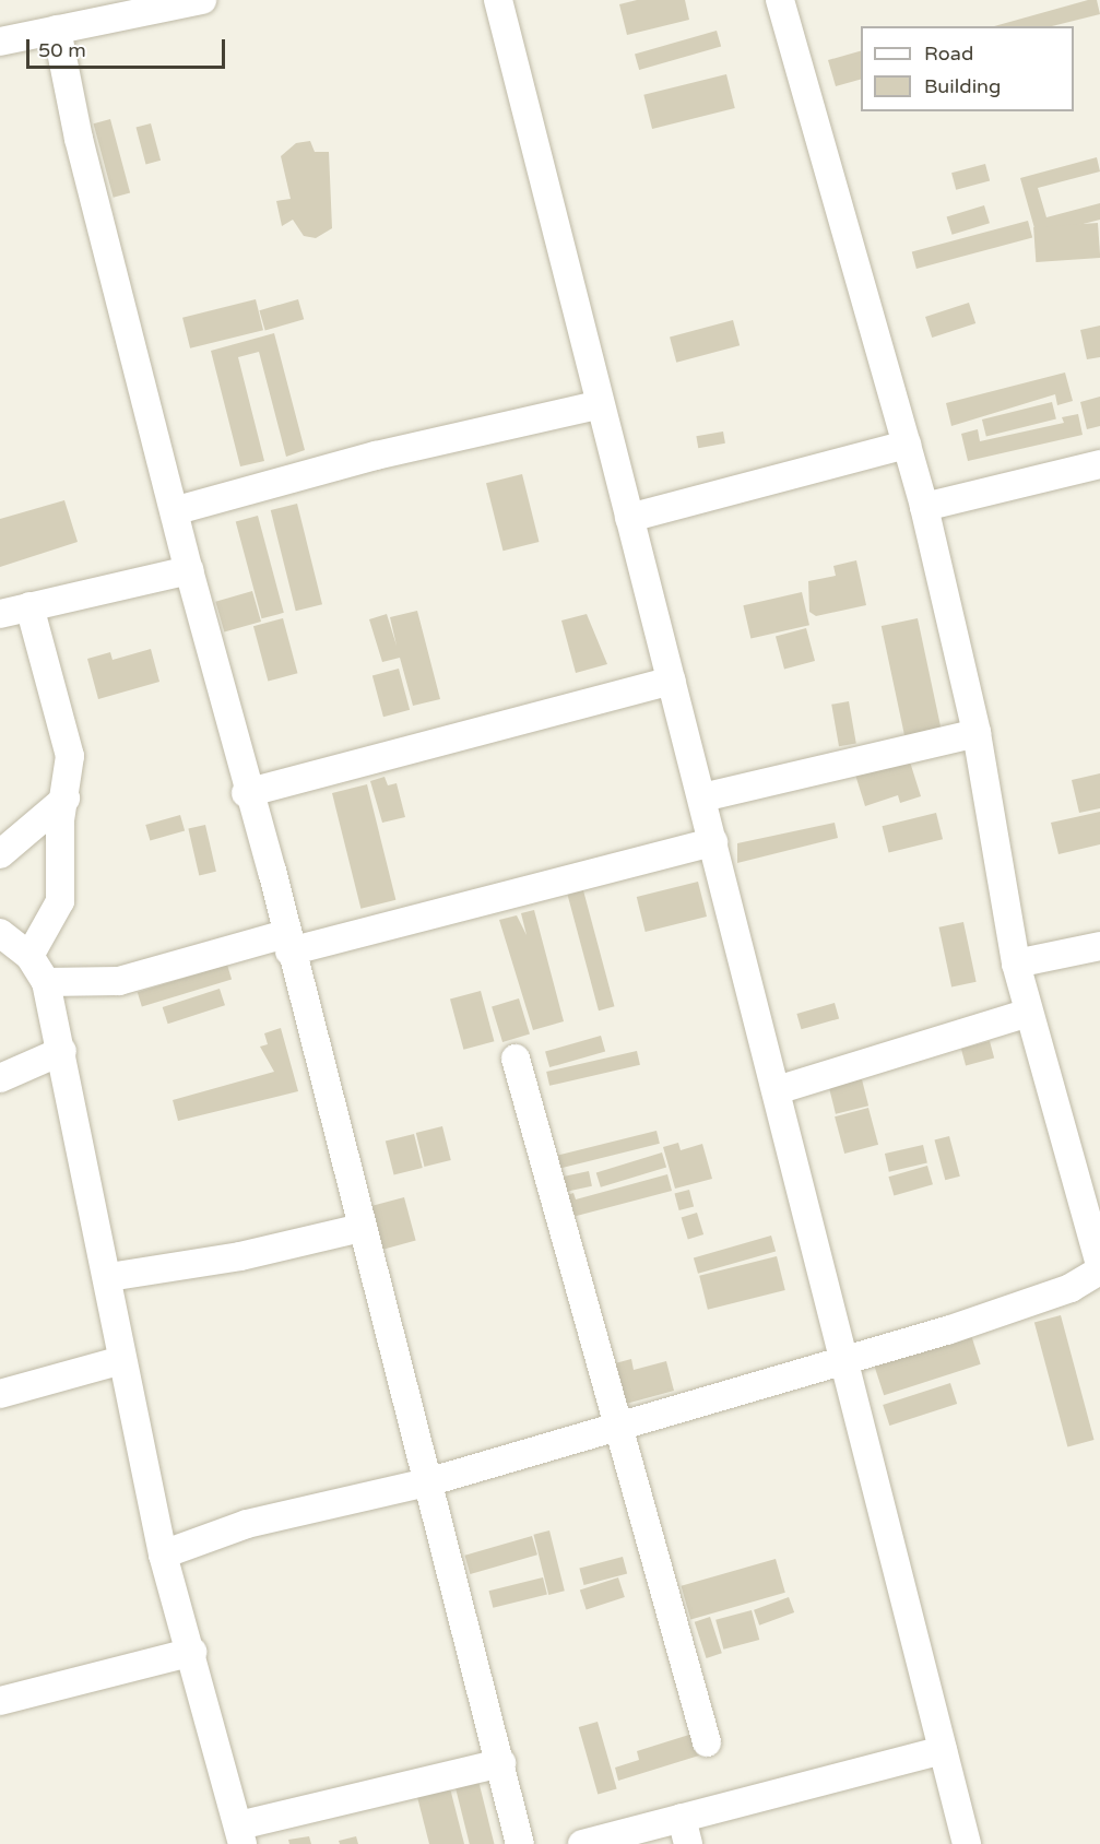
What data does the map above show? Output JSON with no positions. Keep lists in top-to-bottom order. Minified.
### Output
{"legend":["Road","Building"],"scale_bar":"50 m"}
